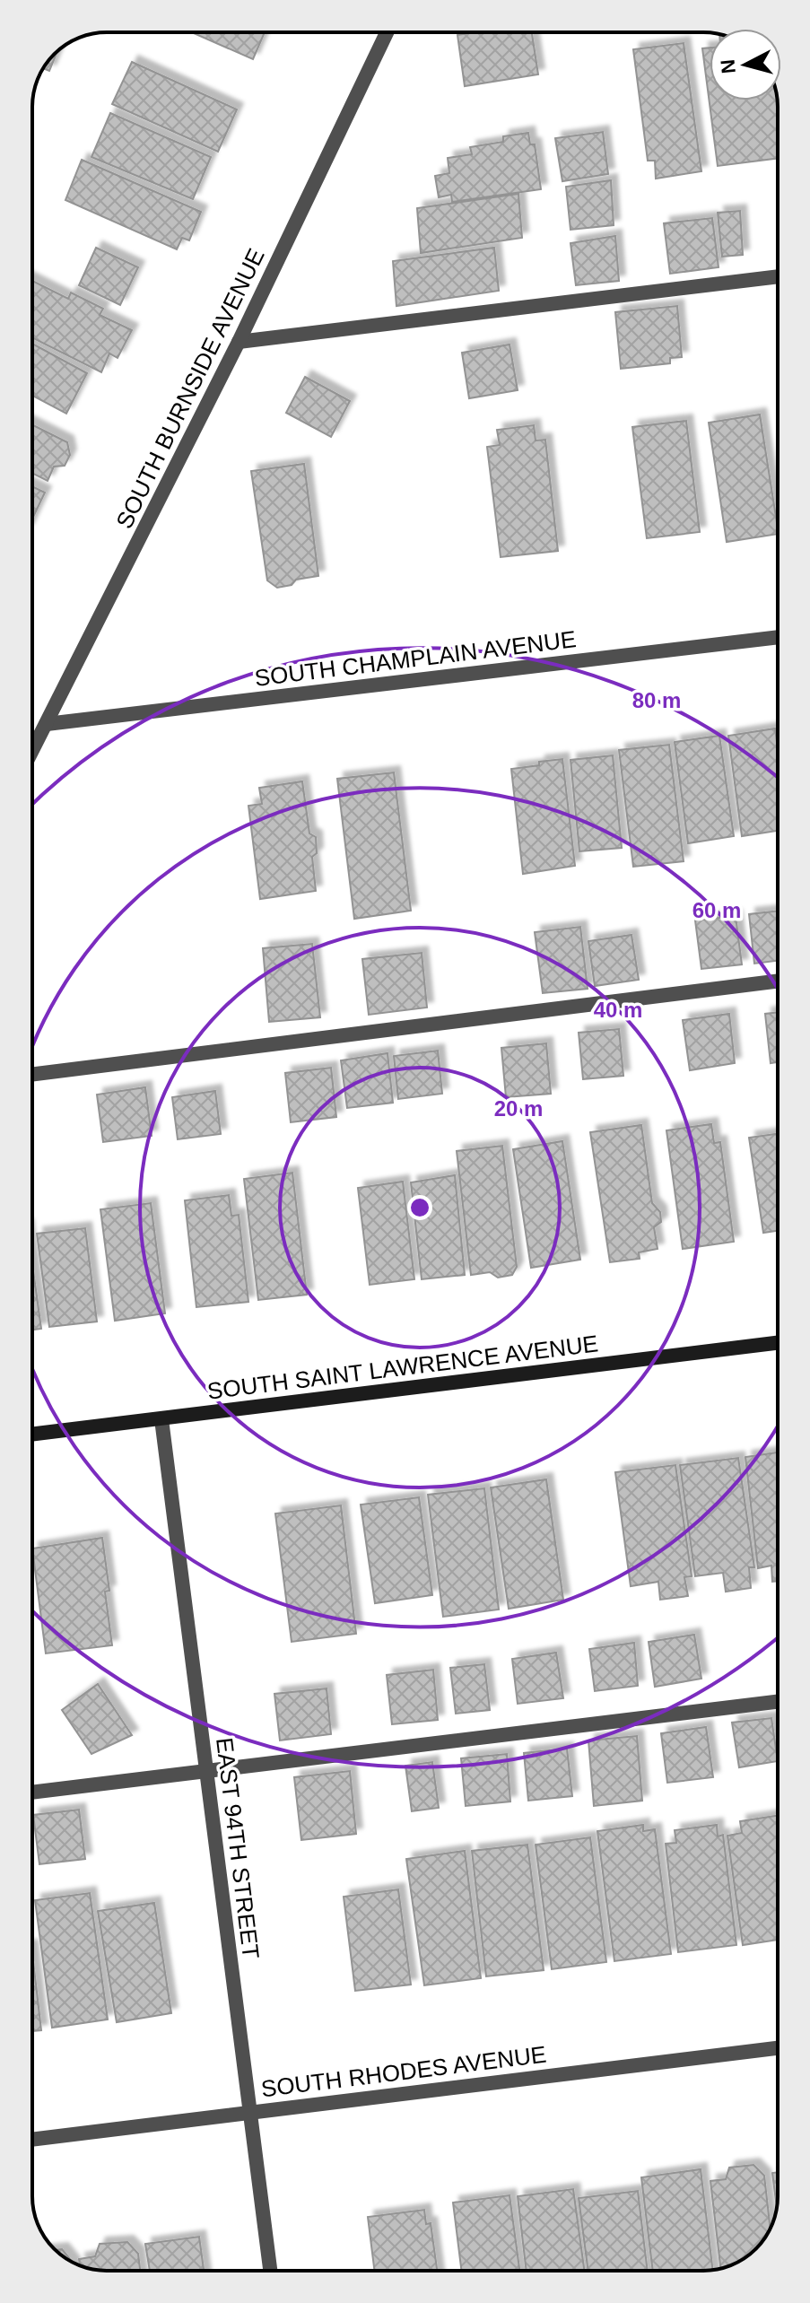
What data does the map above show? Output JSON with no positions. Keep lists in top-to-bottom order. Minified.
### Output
{"streets":{"street":["SOUTH BURNSIDE AVENUE","SOUTH CHAMPLAIN AVENUE","SOUTH SAINT LAWRENCE AVENUE","EAST 94TH STREET","SOUTH RHODES AVENUE"]},"crossings":[["SOUTH BURNSIDE AVENUE","SOUTH CHAMPLAIN AVENUE"],["SOUTH SAINT LAWRENCE AVENUE","EAST 94TH STREET"],["EAST 94TH STREET","SOUTH RHODES AVENUE"]],"north":"left","rings":["80 m","60 m","40 m","20 m"]}
